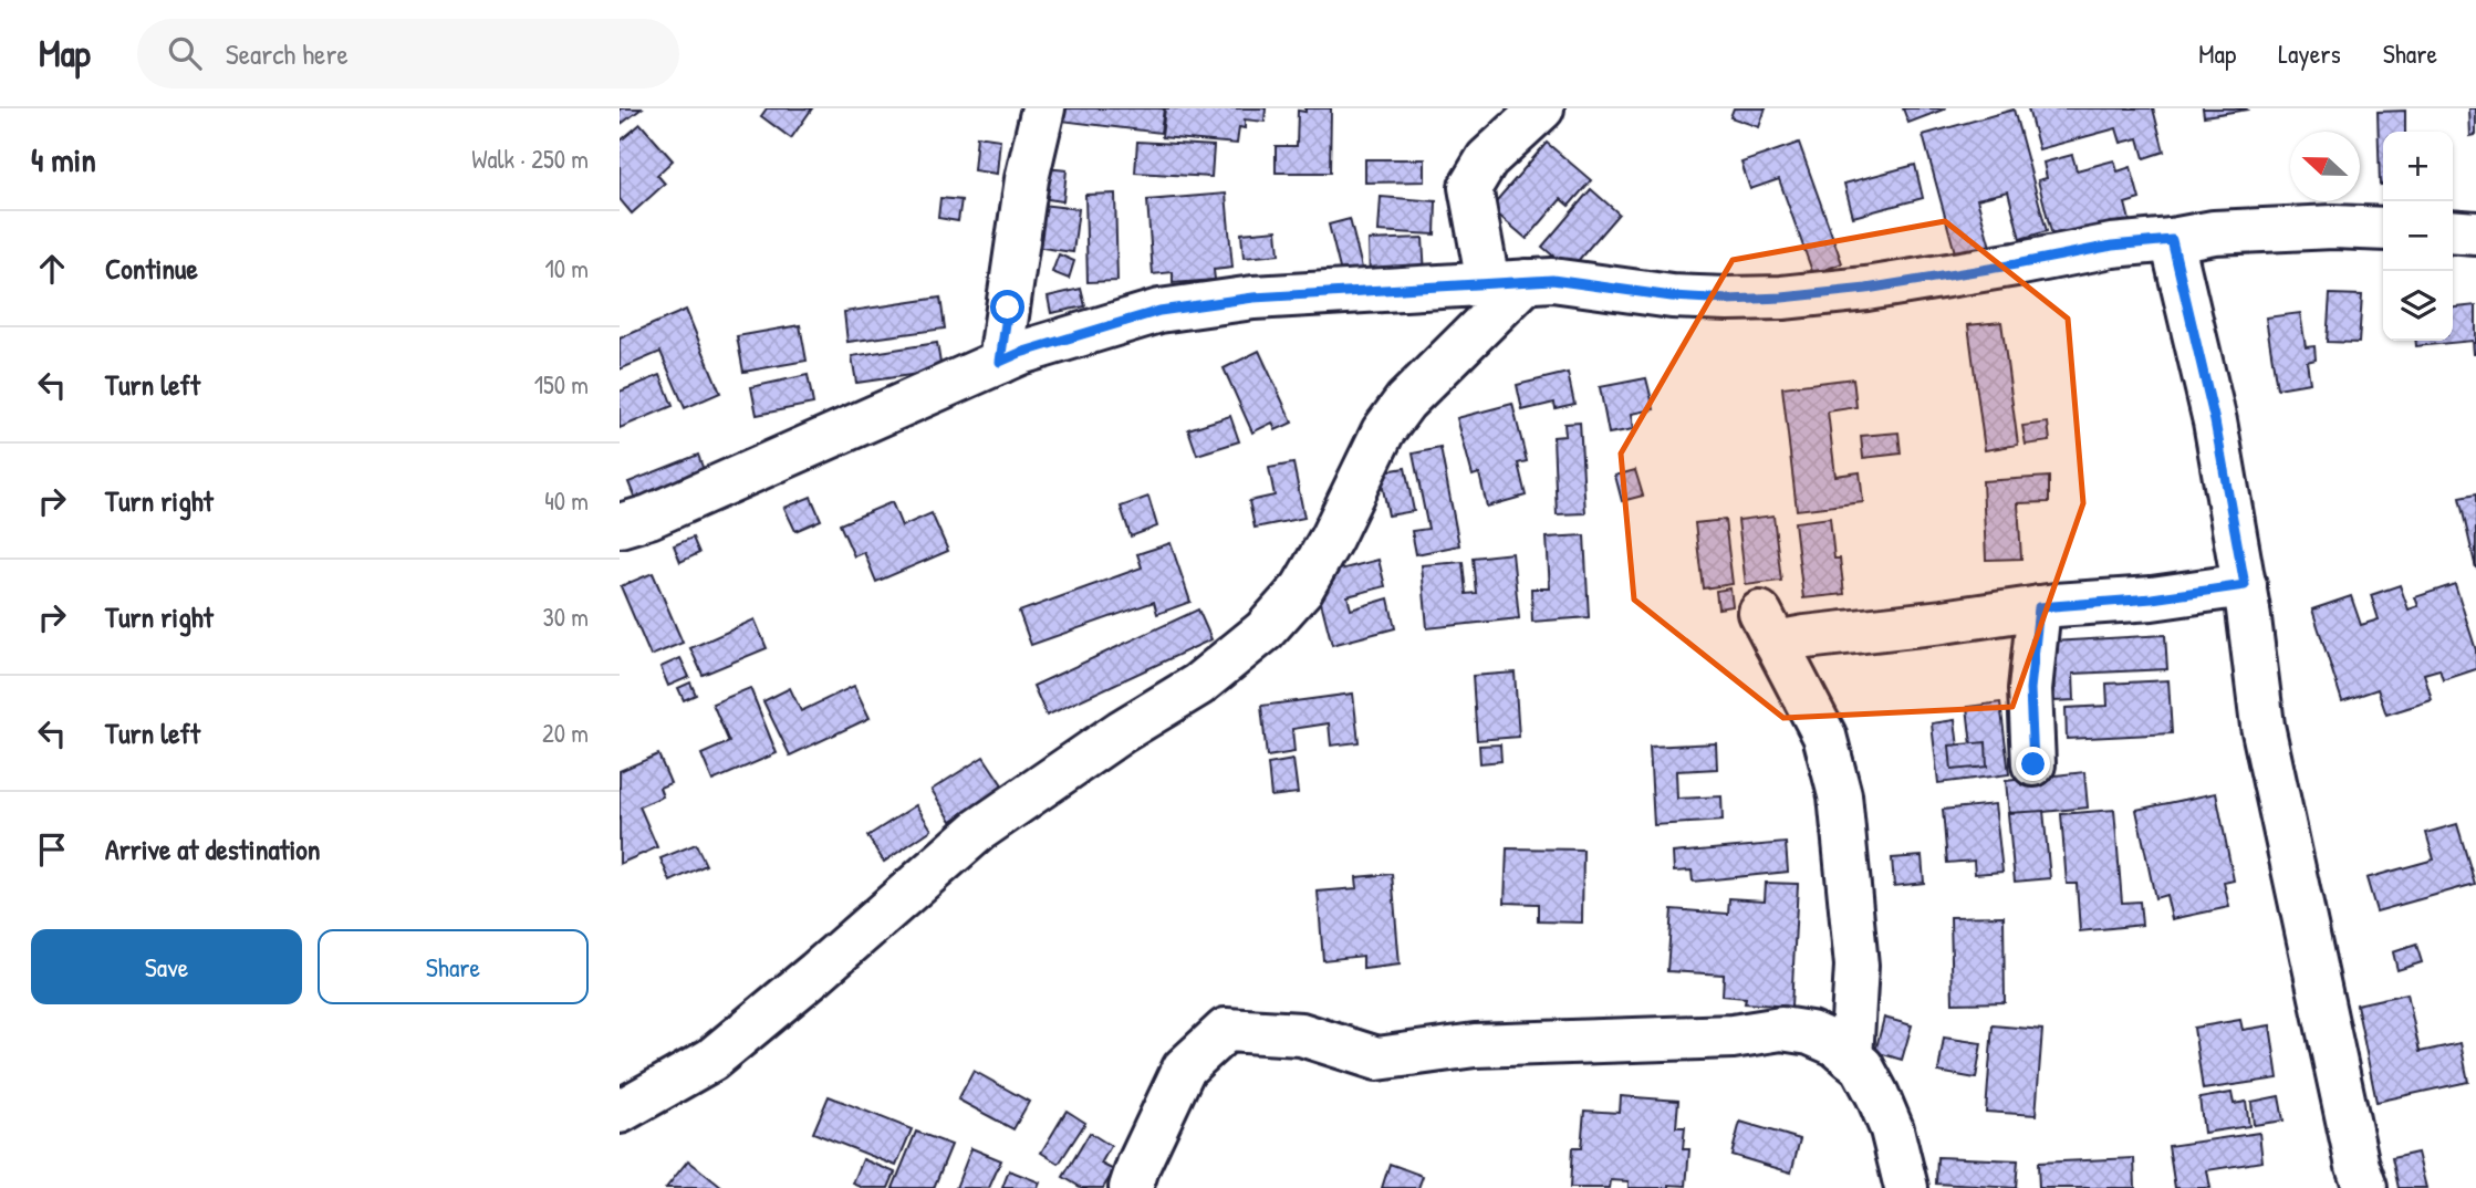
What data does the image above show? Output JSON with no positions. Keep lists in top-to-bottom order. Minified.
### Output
{"north":"left","page":{"header":"Map","search":"Search here","nav":["Map","Layers","Share"],"heading":["4 min","Walk · 250 m"],"map_buttons":["+","−"],"list":[["Continue","10 m"],["Turn left","150 m"],["Turn right","40 m"],["Turn right","30 m"],["Turn left","20 m"],"Arrive at destination"],"buttons":["Save","Share"]}}
